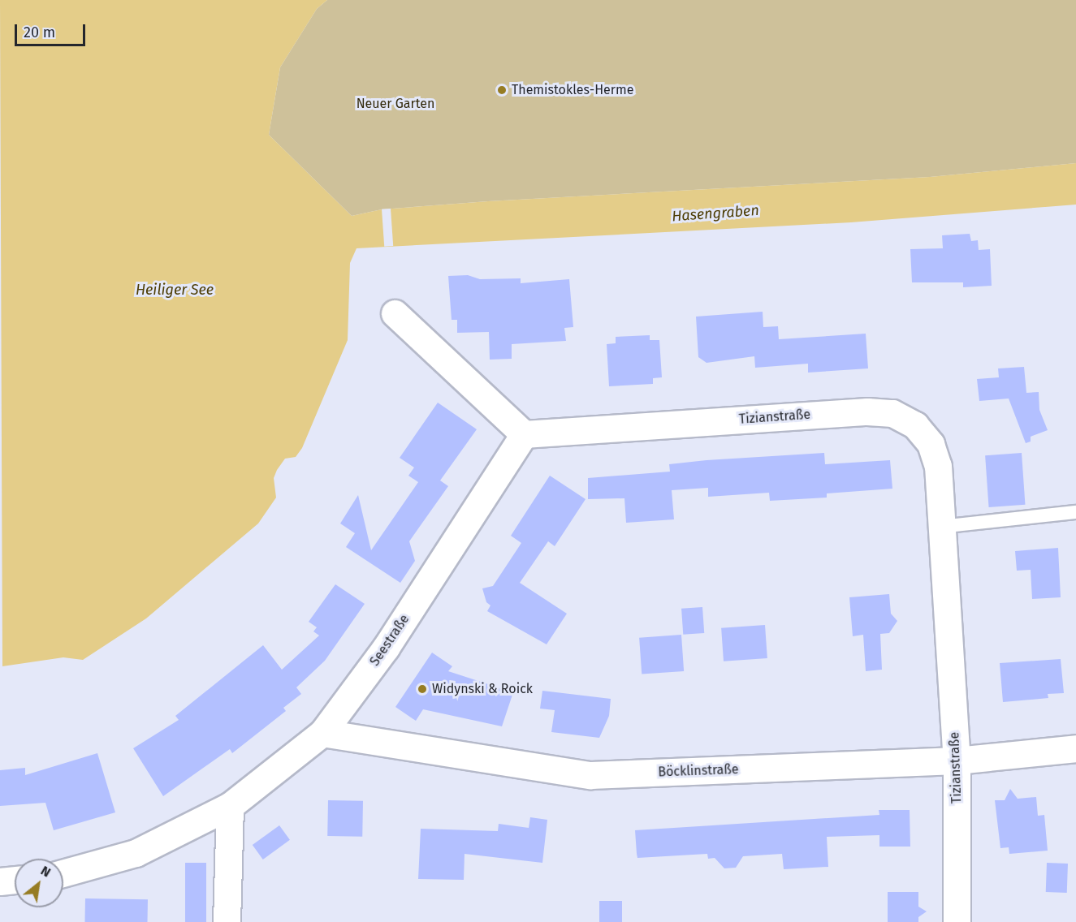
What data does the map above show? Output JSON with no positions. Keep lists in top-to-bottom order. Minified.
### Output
{"streets":{"street":["Tizianstraße","Seestraße","Böcklinstraße"]},"crossings":[["Tizianstraße","Seestraße"],["Tizianstraße","Böcklinstraße"],["Seestraße","Böcklinstraße"]],"water":["Hasengraben","Heiliger See"],"parks":["Neuer Garten"],"places":["Themistokles-Herme","Widynski & Roick"],"scale_bar":"20 m","north":"top right"}
